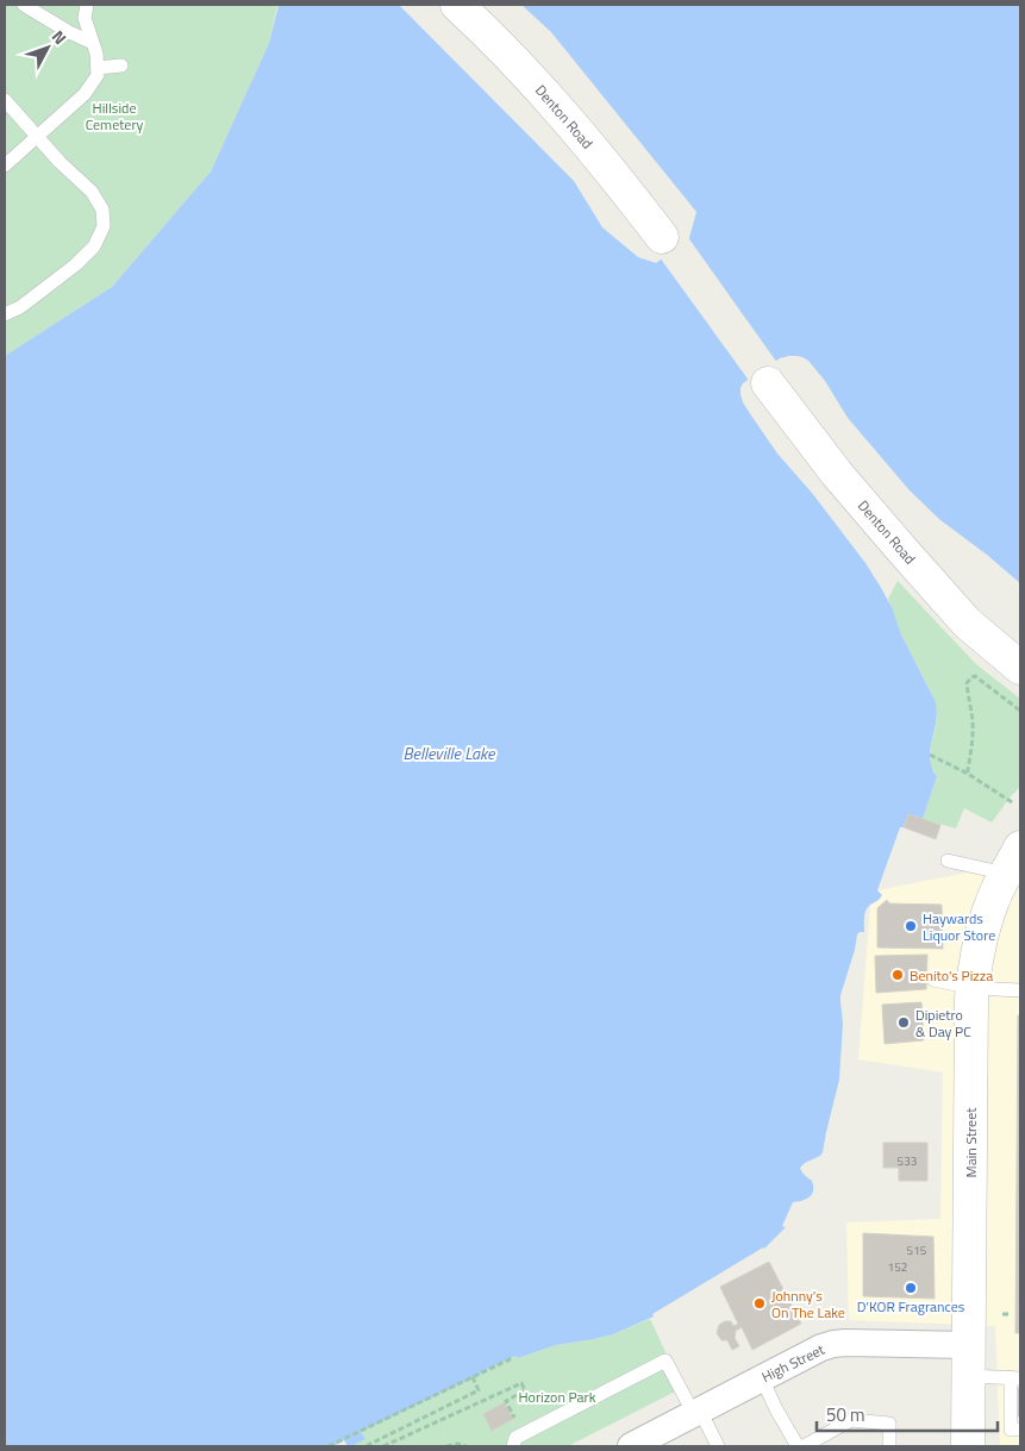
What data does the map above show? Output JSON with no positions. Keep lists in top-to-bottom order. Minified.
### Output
{"streets":{"street":["Denton Road","Main Street","High Street"]},"crossings":[["Main Street","High Street"]],"water":["Belleville Lake"],"parks":["Hillside Cemetery","Horizon Park"],"places":["Haywards Liquor Store","Benito's Pizza","Dipietro & Day PC","D'KOR Fragrances","Johnny's On The Lake"],"house_numbers":["533","515","152"],"scale_bar":"50 m","north":"top right"}
